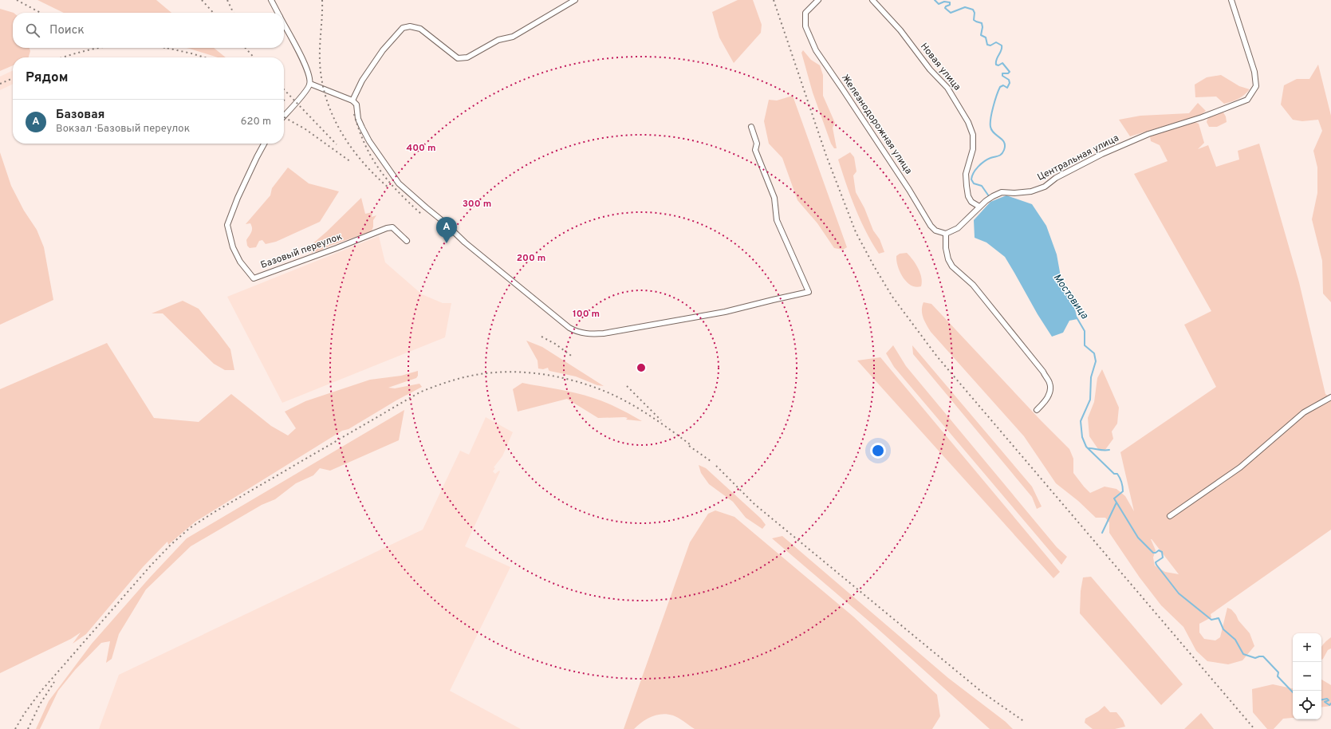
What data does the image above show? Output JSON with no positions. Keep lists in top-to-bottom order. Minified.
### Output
{"streets":{"street":["Новая улица","Железнодорожная улица","Центральная улица","Базовый переулок"]},"crossings":[["Новая улица","Центральная улица"],["Железнодорожная улица","Центральная улица"]],"water":["Мостовица"],"page":{"search":"Поиск","heading":"Рядом","list":[{"mark":"A","name":"Базовая","note":"Вокзал · Базовый переулок","value":"620 m"}],"pins":"A","map_buttons":["+","−"]},"rings":["400 m","300 m","200 m","100 m"]}
